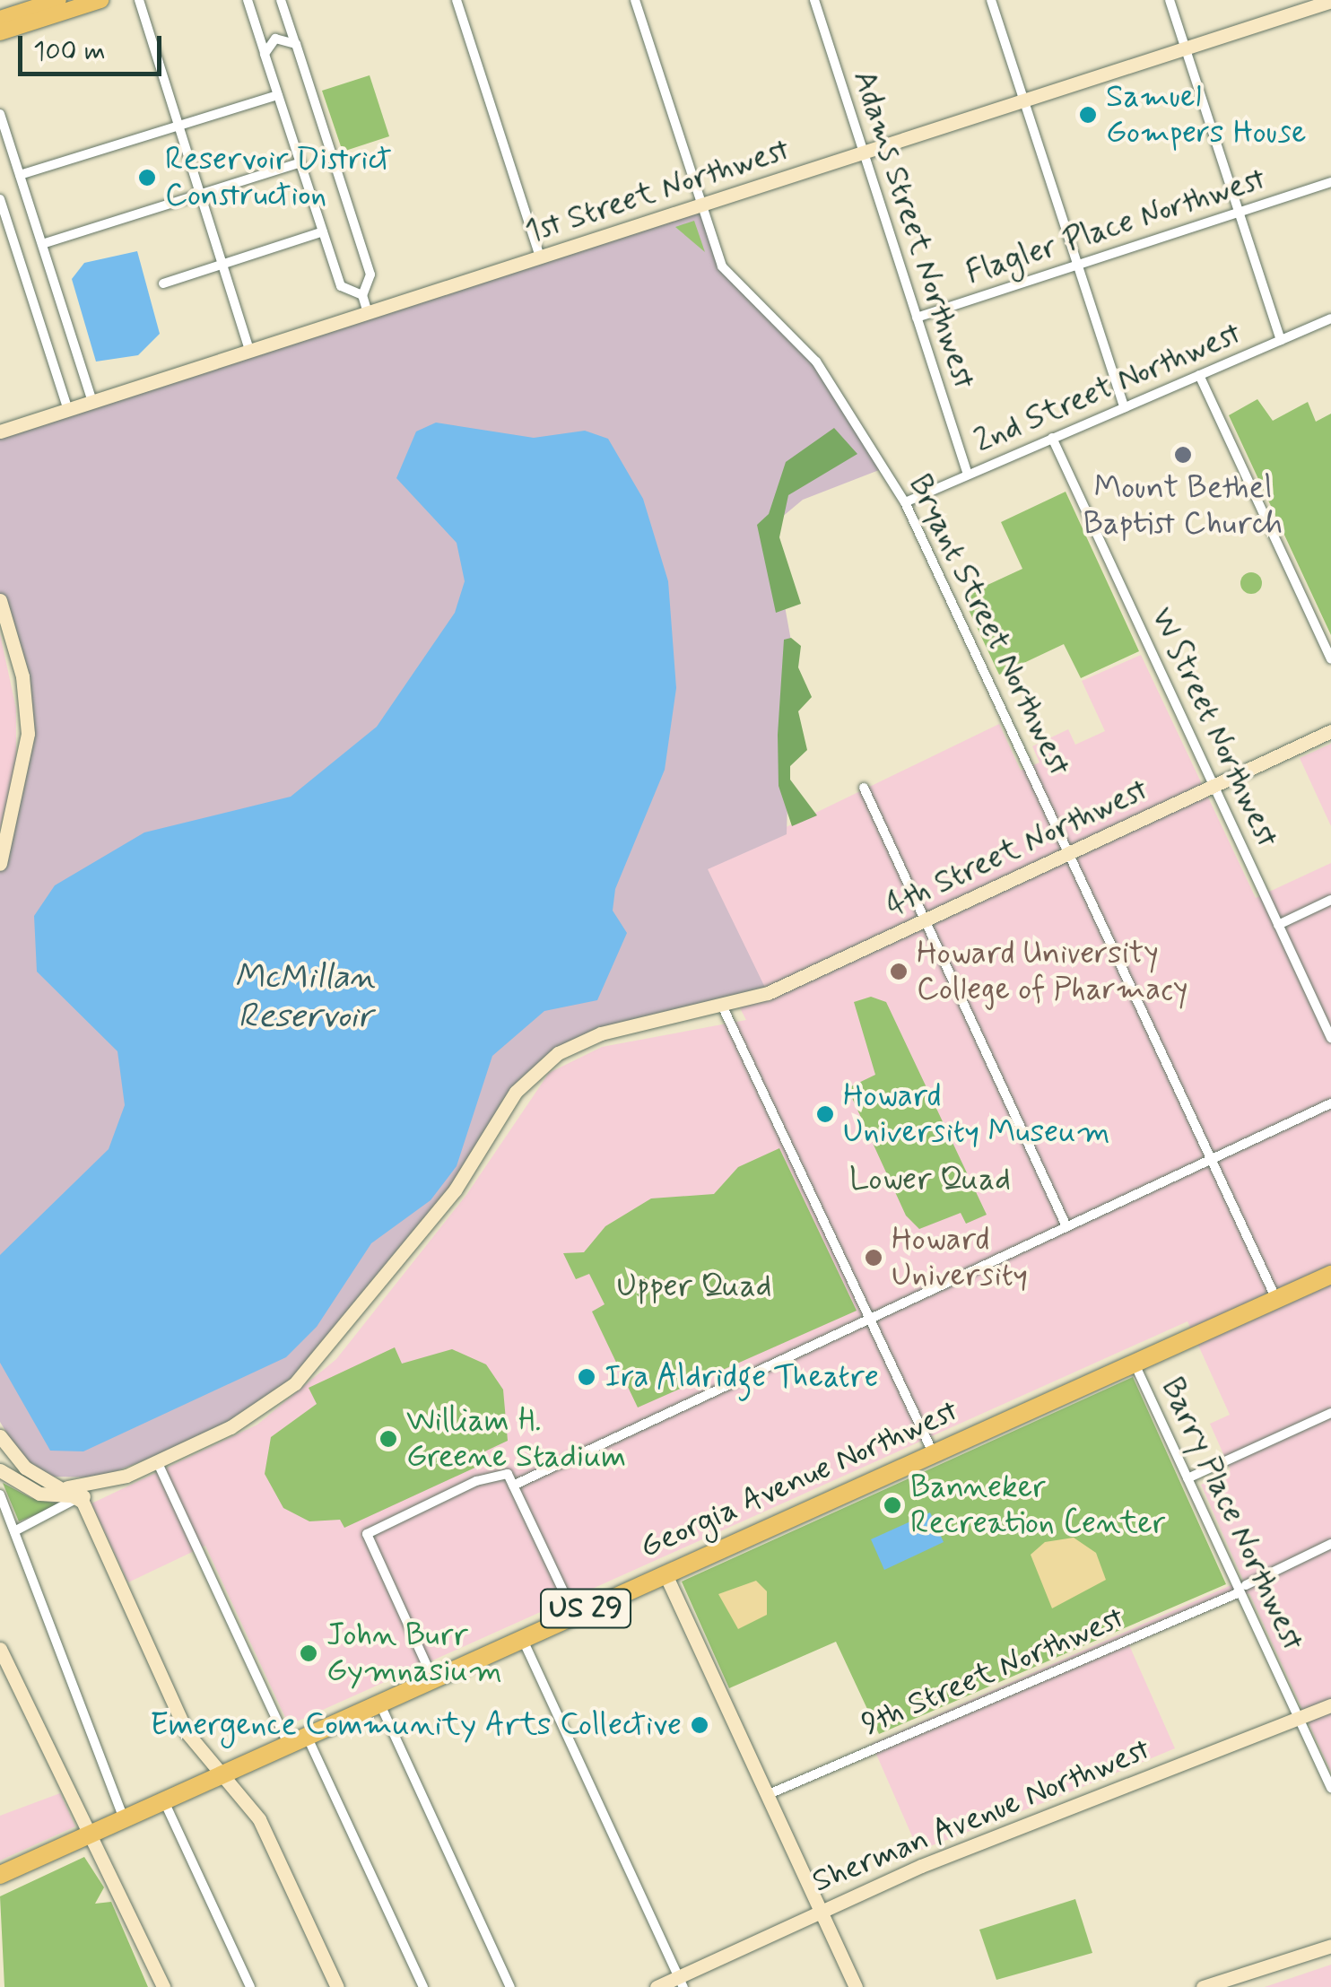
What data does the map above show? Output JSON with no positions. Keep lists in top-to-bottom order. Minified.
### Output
{"streets":{"highway":["Georgia Avenue Northwest","US 29"],"street":["1st Street Northwest","Flagler Place Northwest","Adams Street Northwest","2nd Street Northwest","Bryant Street Northwest","W Street Northwest","4th Street Northwest","Barry Place Northwest","9th Street Northwest","Sherman Avenue Northwest"]},"crossings":[["1st Street Northwest","Adams Street Northwest"],["1st Street Northwest","Bryant Street Northwest"],["Flagler Place Northwest","Adams Street Northwest"],["Adams Street Northwest","2nd Street Northwest"],["2nd Street Northwest","Bryant Street Northwest"],["2nd Street Northwest","W Street Northwest"],["Bryant Street Northwest","4th Street Northwest"],["Bryant Street Northwest","Georgia Avenue Northwest"],["W Street Northwest","4th Street Northwest"],["Georgia Avenue Northwest","Barry Place Northwest"],["Barry Place Northwest","9th Street Northwest"],["Barry Place Northwest","Sherman Avenue Northwest"]],"water":["McMillan Reservoir"],"parks":["Lower Quad","Upper Quad"],"places":["Samuel Gompers House","Reservoir District Construction","Mount Bethel Baptist Church","Howard University College of Pharmacy","Howard University Museum","Howard University","Ira Aldridge Theatre","William H. Greene Stadium","Banneker Recreation Center","John Burr Gymnasium","Emergence Community Arts Collective"],"scale_bar":"100 m"}
